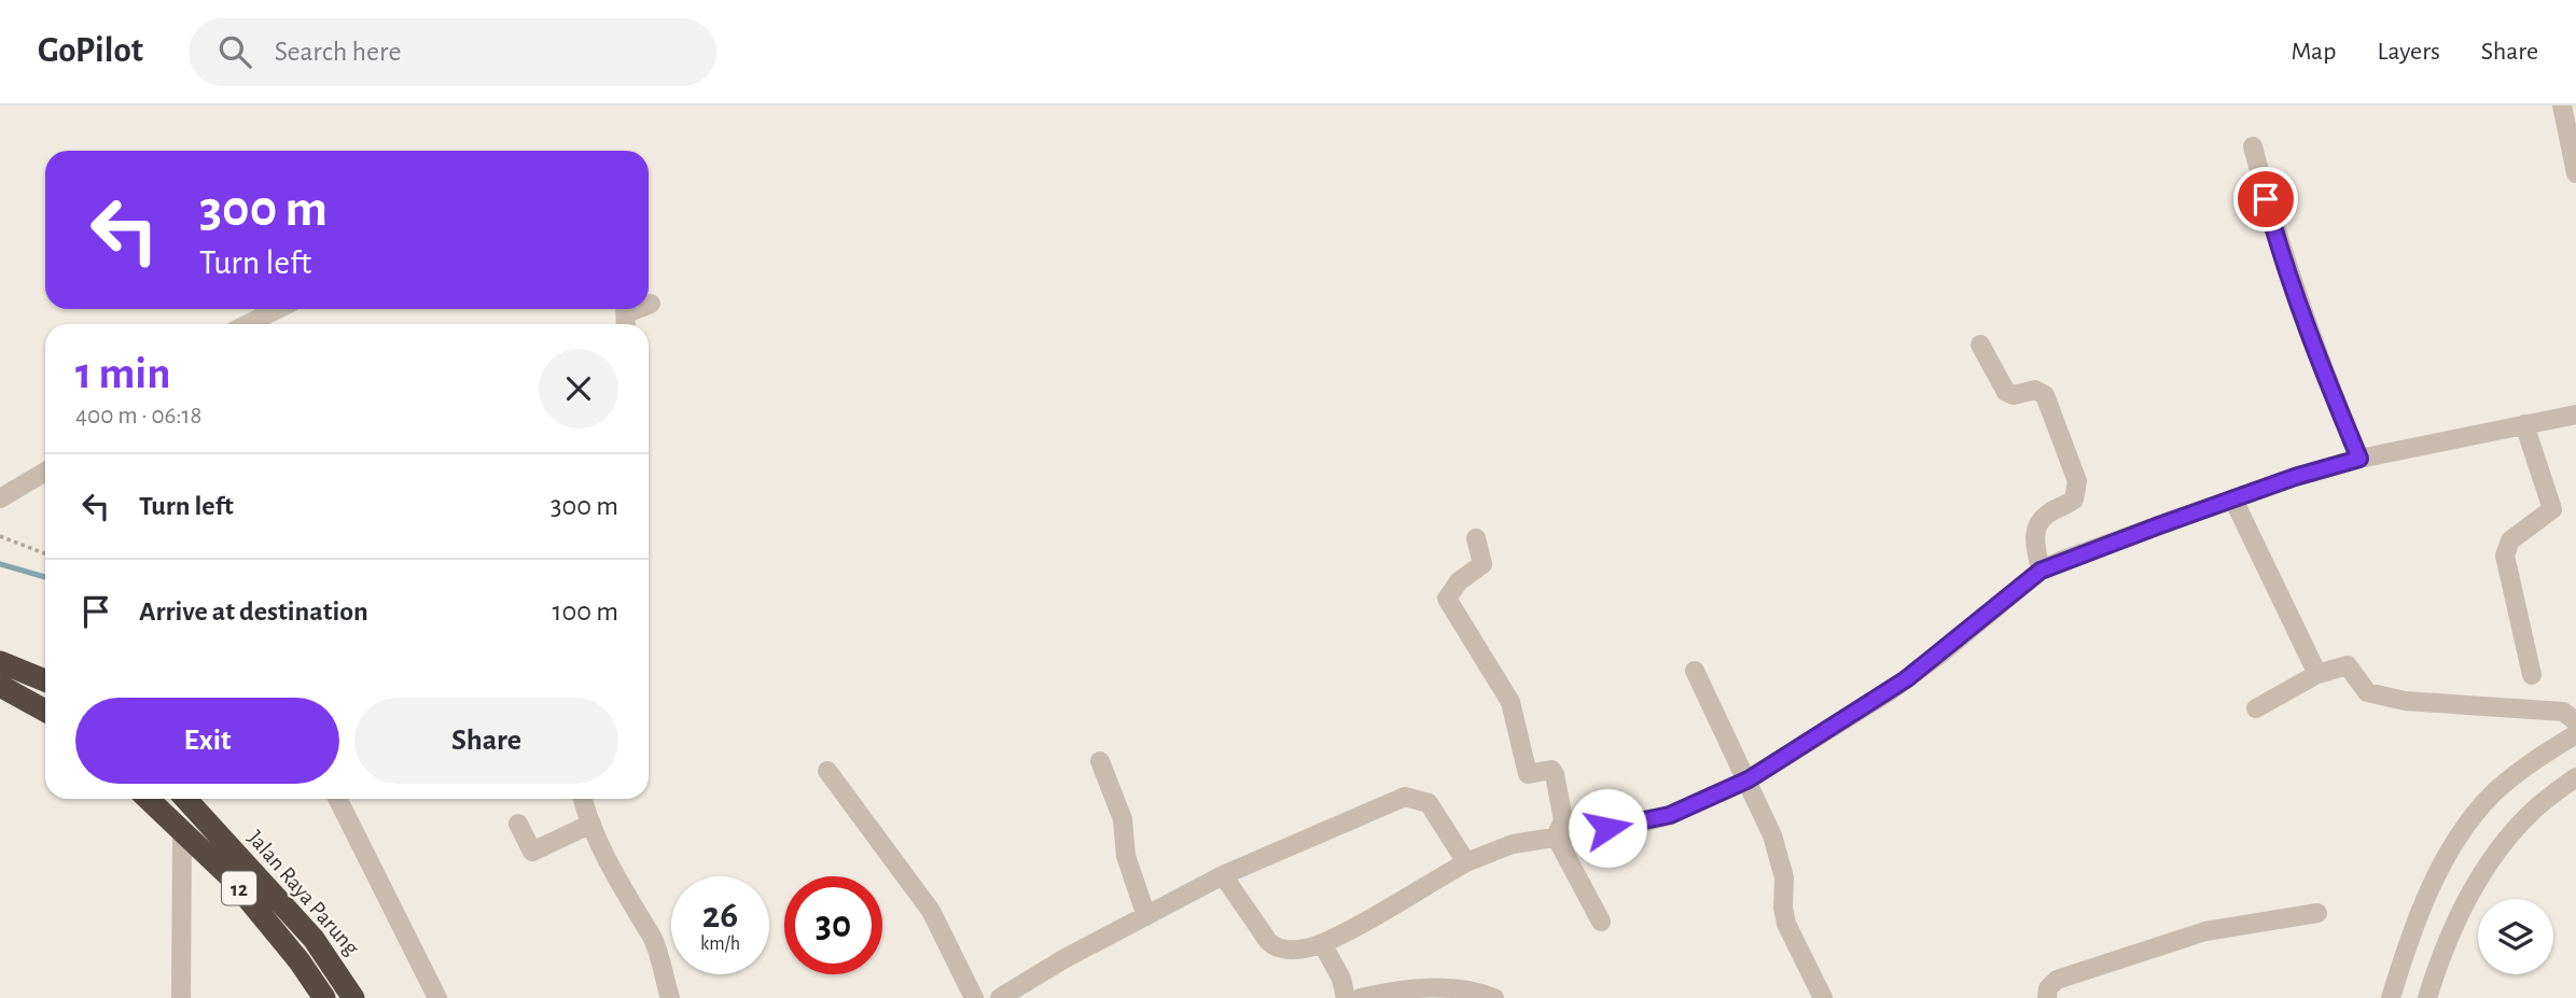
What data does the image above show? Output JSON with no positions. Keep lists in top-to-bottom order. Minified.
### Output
{"streets":{"highway":["12","Jalan Raya Parung"]},"page":{"header":"GoPilot","search":"Search here","nav":["Map","Layers","Share"],"turn":["300 m","Turn left"],"heading":["1 min","400 m · 06:18"],"list":[{"name":"Turn left","value":"300 m"},{"name":"Arrive at destination","value":"100 m"}],"buttons":["Exit","Share"],"speed":"26 km/h","limit":"30"}}
